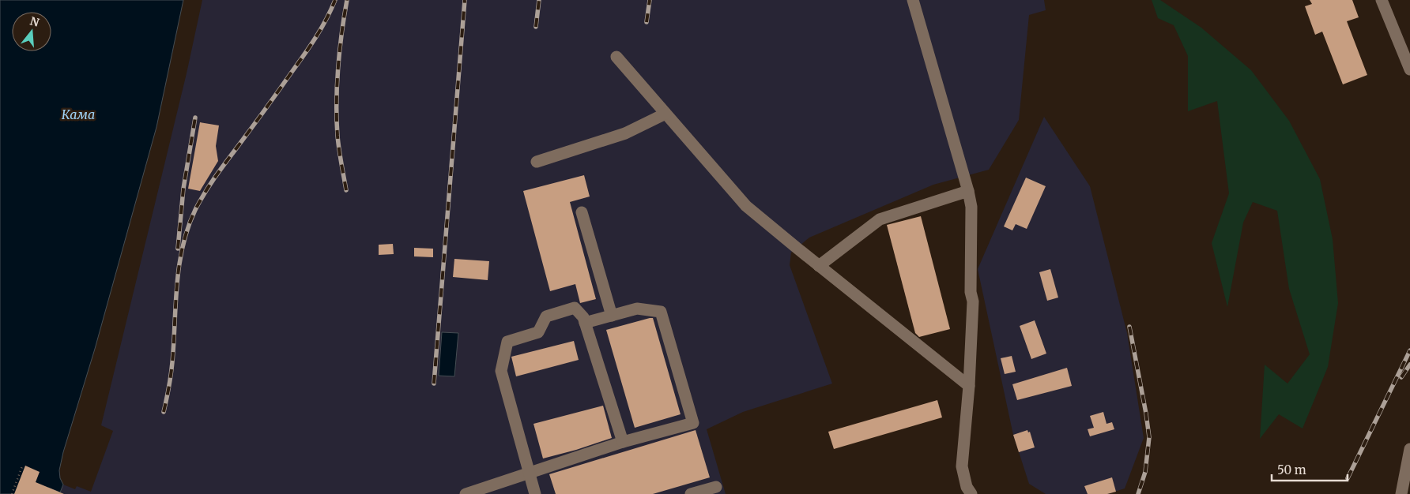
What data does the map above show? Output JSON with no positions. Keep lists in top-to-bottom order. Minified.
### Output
{"water":["Кама"],"scale_bar":"50 m","north":"top"}
